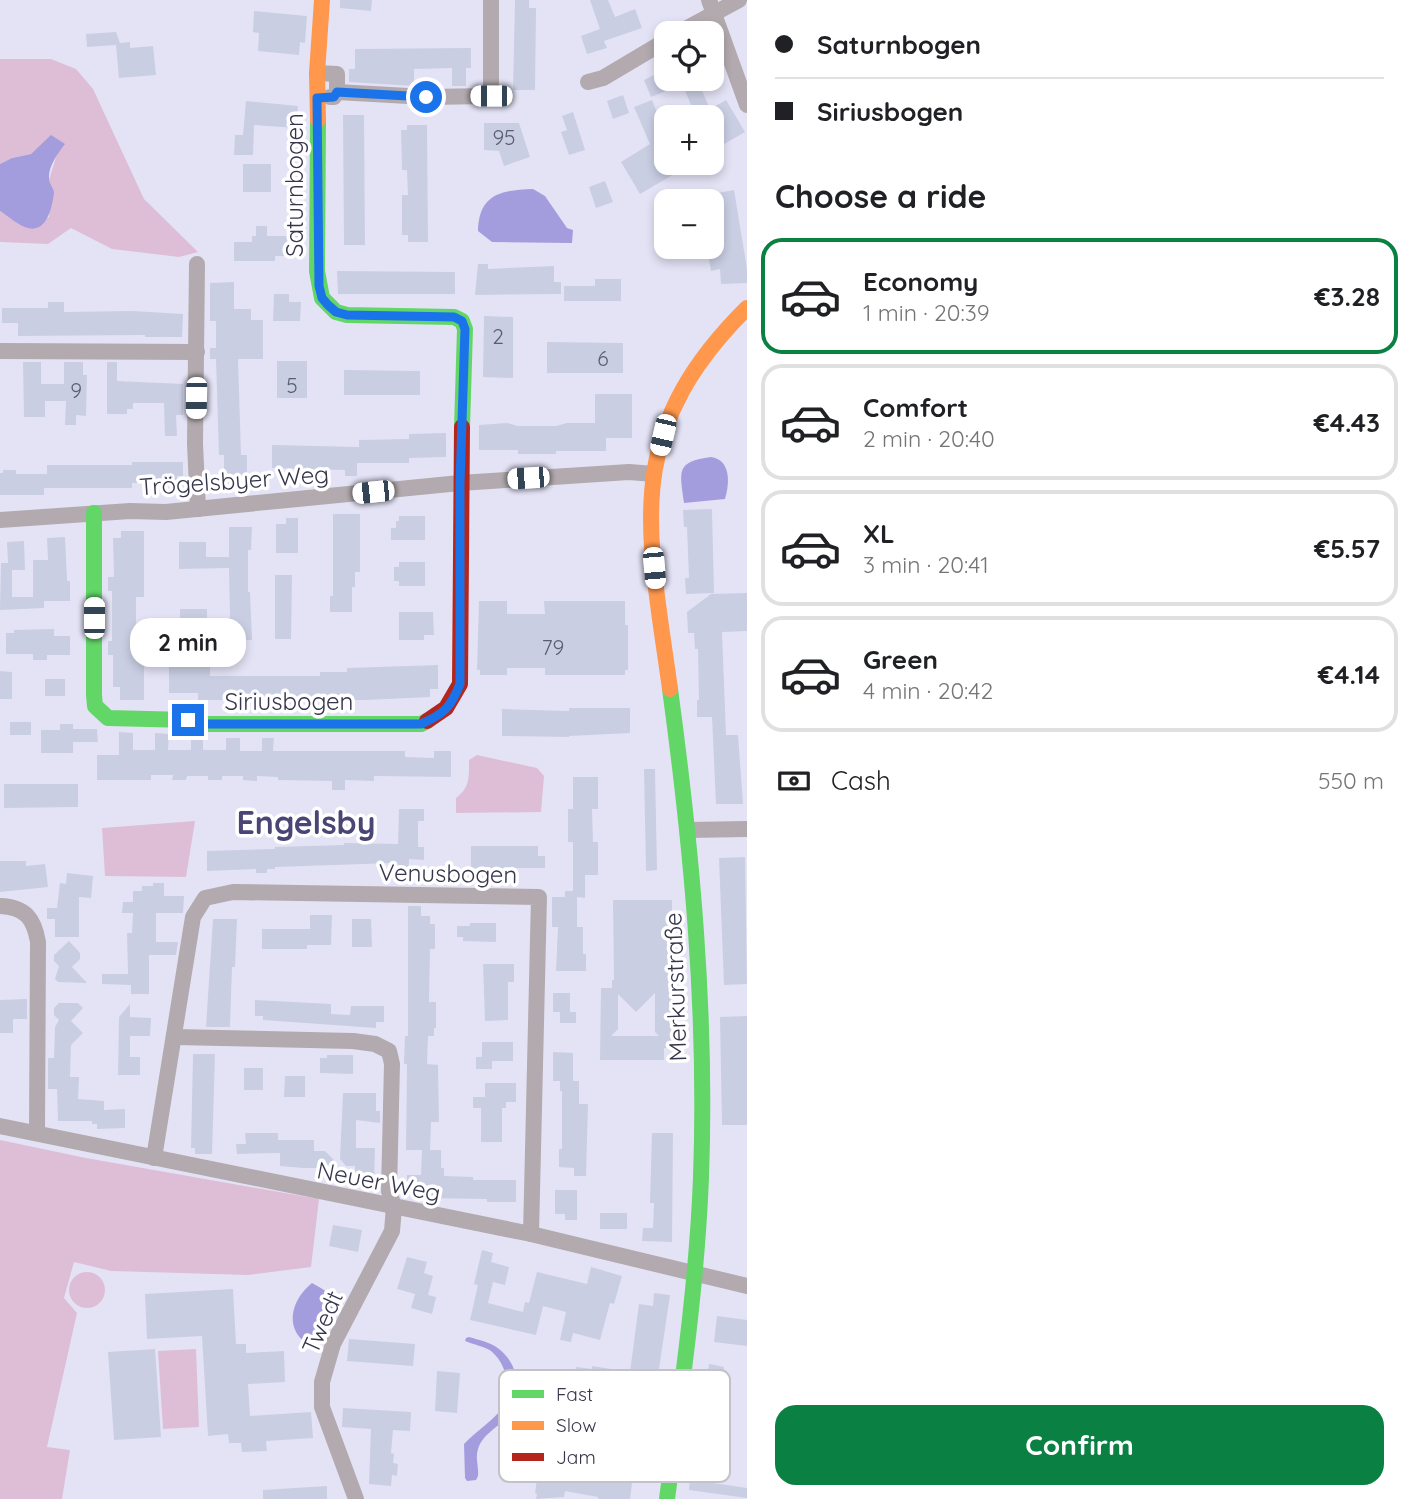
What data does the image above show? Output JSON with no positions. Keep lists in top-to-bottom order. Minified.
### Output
{"streets":{"street":["Saturnbogen","Trögelsbyer Weg","Siriusbogen","Venusbogen","Merkurstraße","Neuer Weg","Twedt"]},"crossings":[["Saturnbogen","Trögelsbyer Weg"],["Saturnbogen","Siriusbogen"],["Trögelsbyer Weg","Siriusbogen"],["Trögelsbyer Weg","Merkurstraße"],["Venusbogen","Neuer Weg"],["Merkurstraße","Neuer Weg"],["Neuer Weg","Twedt"]],"districts":["Engelsby"],"house_numbers":["95","2","6","5","9","79"],"legend":["Fast","Slow","Jam"],"page":{"banner":["Saturnbogen","Siriusbogen"],"map_buttons":["+","−"],"heading":"Choose a ride","list":[{"name":"Economy","note":"1 min · 20:39","value":"€3.28"},{"name":"Comfort","note":"2 min · 20:40","value":"€4.43"},{"name":"XL","note":"3 min · 20:41","value":"€5.57"},{"name":"Green","note":"4 min · 20:42","value":"€4.14"}],"bubble":"2 min","pay":["Cash","550 m"],"buttons":"Confirm"}}
